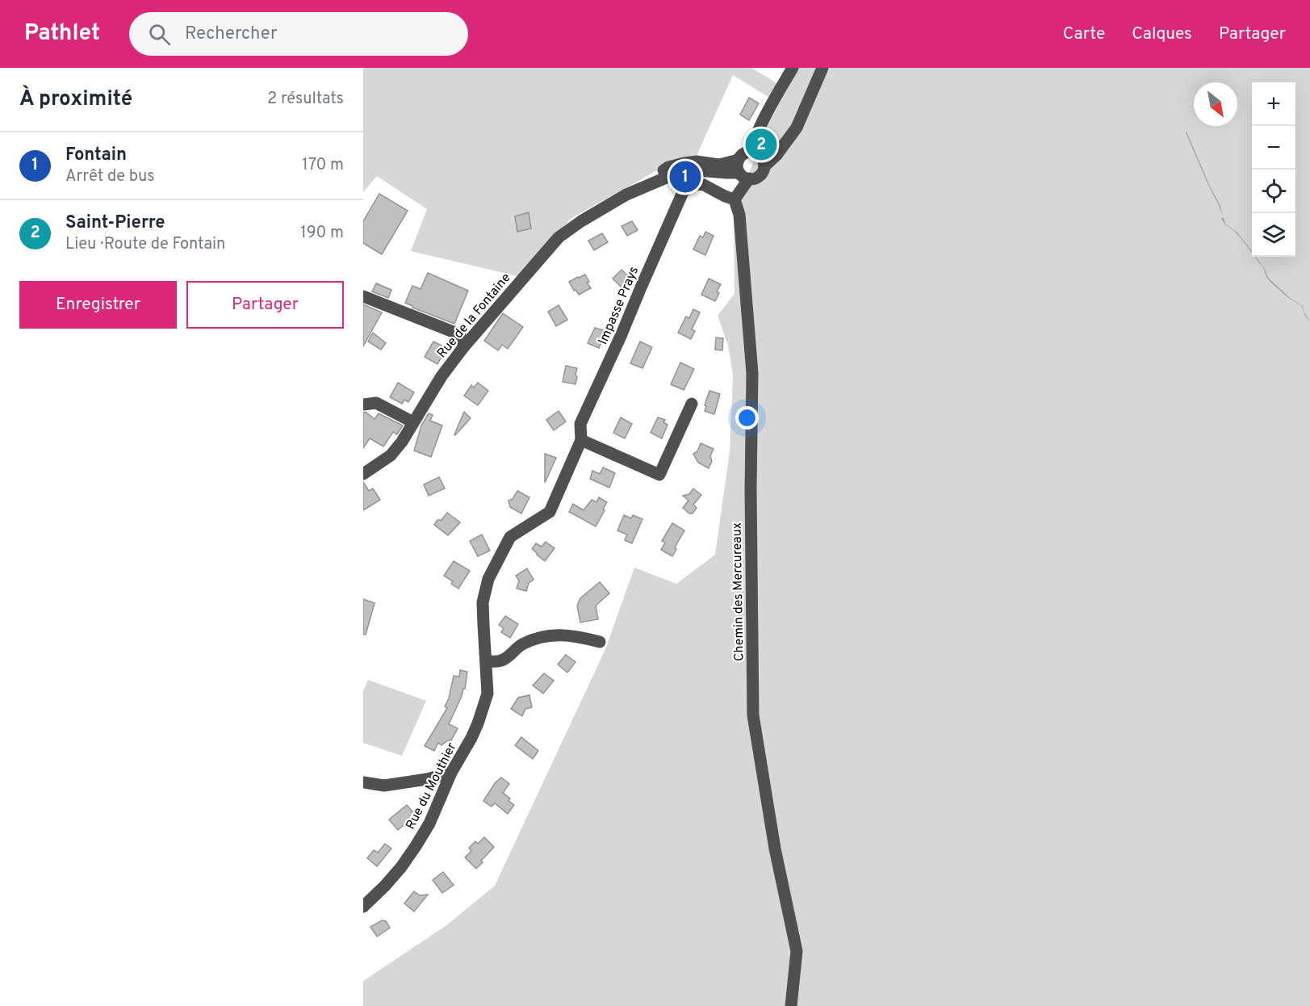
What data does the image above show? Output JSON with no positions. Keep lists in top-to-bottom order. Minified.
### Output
{"streets":{"street":["Impasse Prays","Rue de la Fontaine","Chemin des Mercureaux","Rue du Mouthier"]},"crossings":[["Impasse Prays","Chemin des Mercureaux"],["Impasse Prays","Rue du Mouthier"]],"north":"bottom right","page":{"header":"Pathlet","search":"Rechercher","nav":["Carte","Calques","Partager"],"heading":["À proximité","2 résultats"],"map_buttons":["+","−"],"pins":["2","1"],"list":[{"mark":"1","name":"Fontain","note":"Arrêt de bus","value":"170 m"},{"mark":"2","name":"Saint-Pierre","note":"Lieu · Route de Fontain","value":"190 m"}],"buttons":["Enregistrer","Partager"]}}
